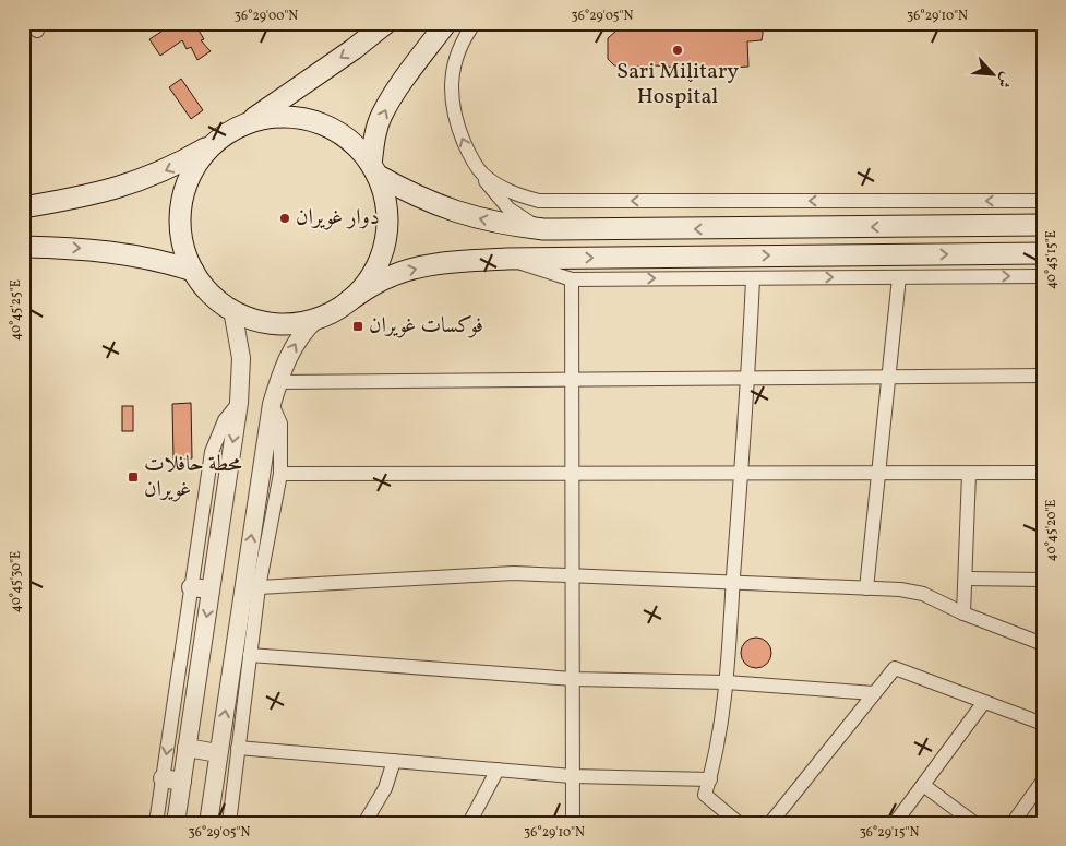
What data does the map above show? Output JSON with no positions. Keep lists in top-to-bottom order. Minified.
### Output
{"places":{"other":["Sari Military Hospital","دوار غويران"],"transit":["فوكسات غويران","محطة حافلات غويران"]},"north":"bottom right","coordinates":["36°29'00\"N","36°29'05\"N","36°29'10\"N","40°45'15\"E","40°45'25\"E","40°45'20\"E","40°45'30\"E","36°29'15\"N"]}
